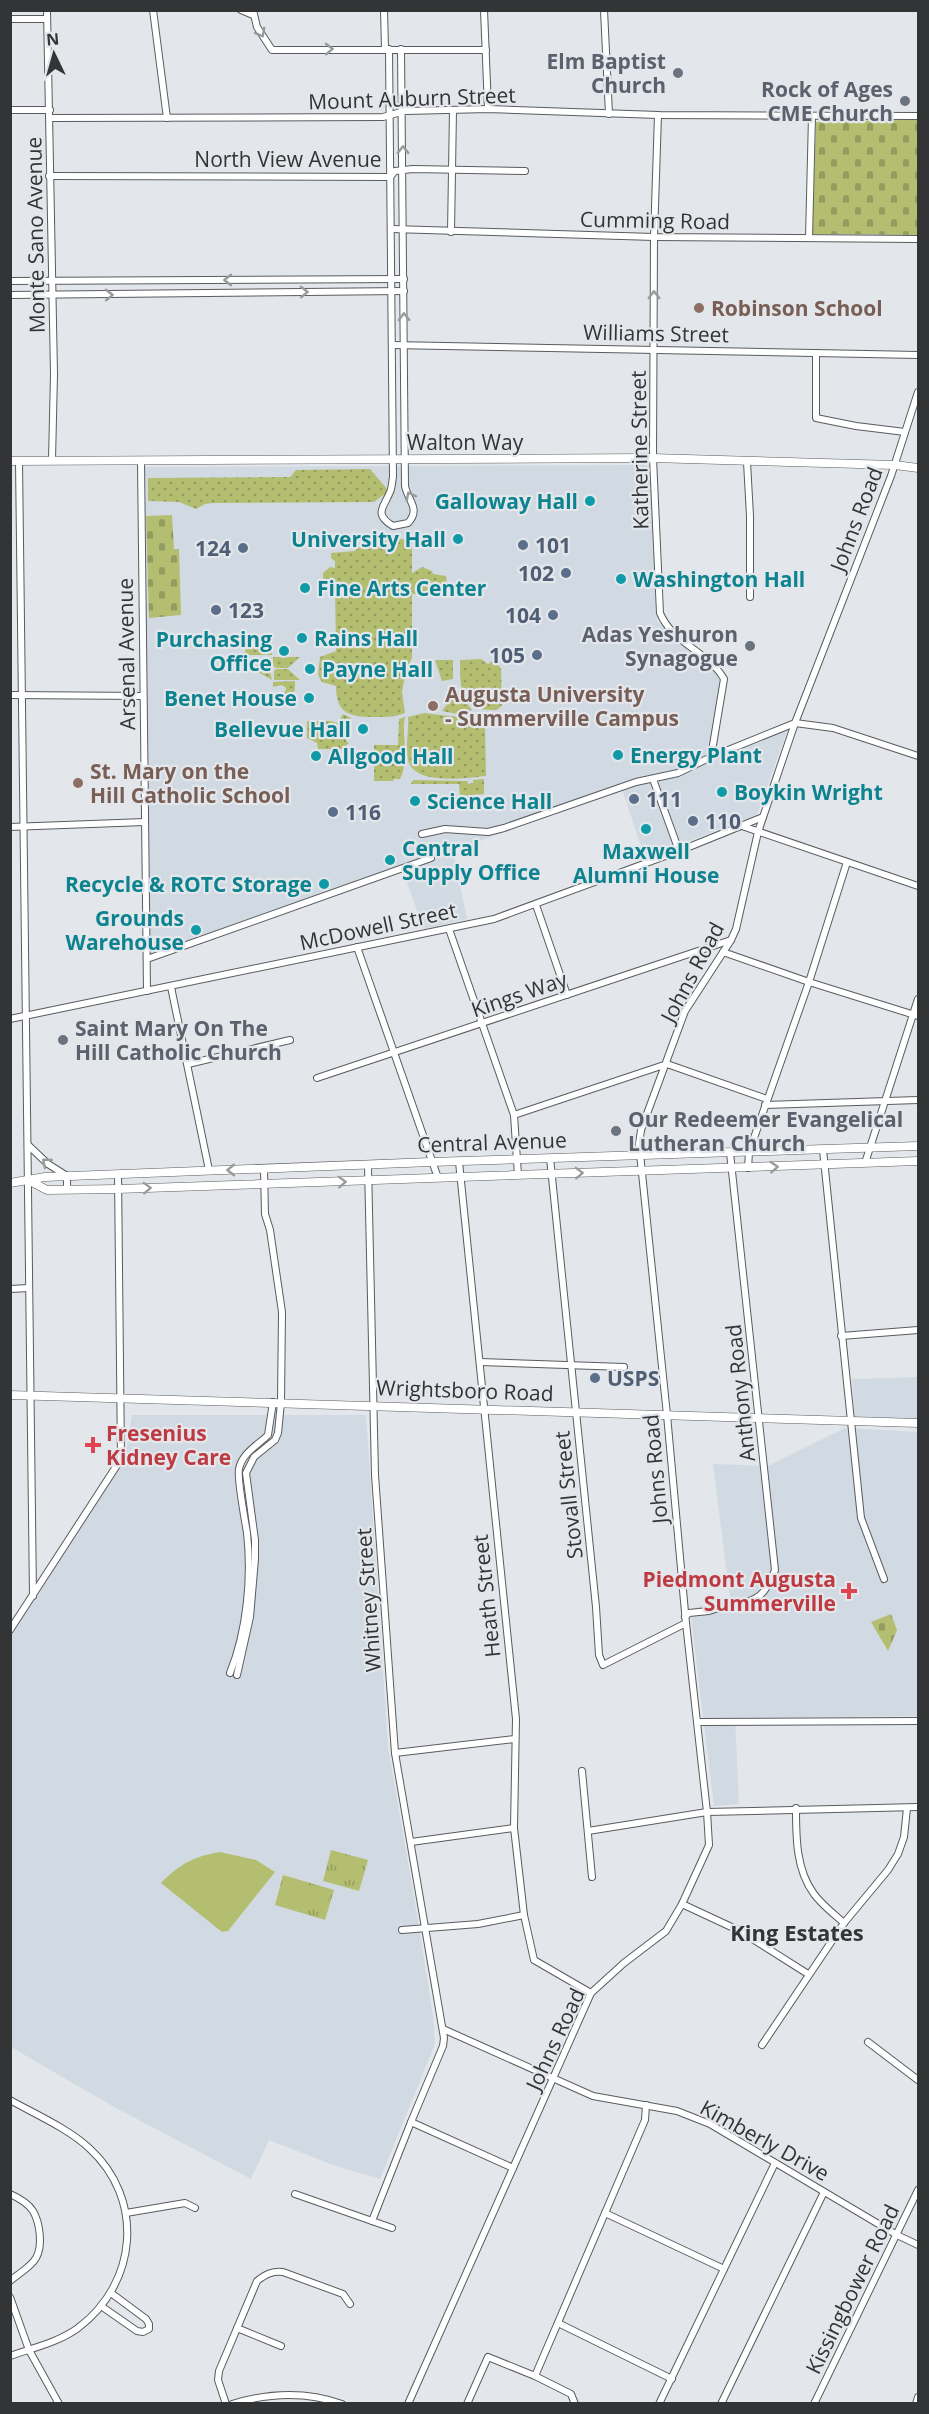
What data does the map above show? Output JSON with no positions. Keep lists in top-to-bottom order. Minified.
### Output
{"streets":{"main road":["Walton Way","Central Avenue","Wrightsboro Road"],"street":["Mount Auburn Street","North View Avenue","Cumming Road","Monte Sano Avenue","Williams Street","Katherine Street","Johns Road","Arsenal Avenue","McDowell Street","Kings Way","Anthony Road","Stovall Street","Heath Street","Whitney Street","Kimberly Drive","Kissingbower Road"]},"crossings":[["Mount Auburn Street","Monte Sano Avenue"],["Mount Auburn Street","Katherine Street"],["North View Avenue","Monte Sano Avenue"],["Cumming Road","Katherine Street"],["Monte Sano Avenue","Walton Way"],["Williams Street","Katherine Street"],["Walton Way","Katherine Street"],["Walton Way","Johns Road"],["Walton Way","Arsenal Avenue"],["Johns Road","McDowell Street"],["Johns Road","Kings Way"],["Johns Road","Central Avenue"],["Johns Road","Wrightsboro Road"],["Johns Road","Anthony Road"],["Johns Road","Stovall Street"],["Johns Road","Heath Street"],["Johns Road","Kimberly Drive"],["Arsenal Avenue","McDowell Street"],["Central Avenue","Anthony Road"],["Central Avenue","Stovall Street"],["Central Avenue","Heath Street"],["Central Avenue","Whitney Street"],["Wrightsboro Road","Anthony Road"],["Wrightsboro Road","Stovall Street"],["Wrightsboro Road","Heath Street"],["Wrightsboro Road","Whitney Street"],["Anthony Road","Stovall Street"],["Whitney Street","Kimberly Drive"],["Kimberly Drive","Kissingbower Road"]],"districts":["King Estates"],"places":{"other":["Elm Baptist Church","Rock of Ages CME Church","Robinson School","Galloway Hall","University Hall","101","124","102","Washington Hall","Fine Arts Center","123","104","Rains Hall","Adas Yeshuron Synagogue","Purchasing Office","105","Payne Hall","Benet House","Augusta University - Summerville Campus","Bellevue Hall","Energy Plant","Allgood Hall","St. Mary on the Hill Catholic School","Boykin Wright","111","Science Hall","116","110","Maxwell Alumni House","Central Supply Office","Recycle & ROTC Storage","Grounds Warehouse","Saint Mary On The Hill Catholic Church","Our Redeemer Evangelical Lutheran Church","USPS"],"health":["Fresenius Kidney Care","Piedmont Augusta Summerville"]},"north":"top"}
